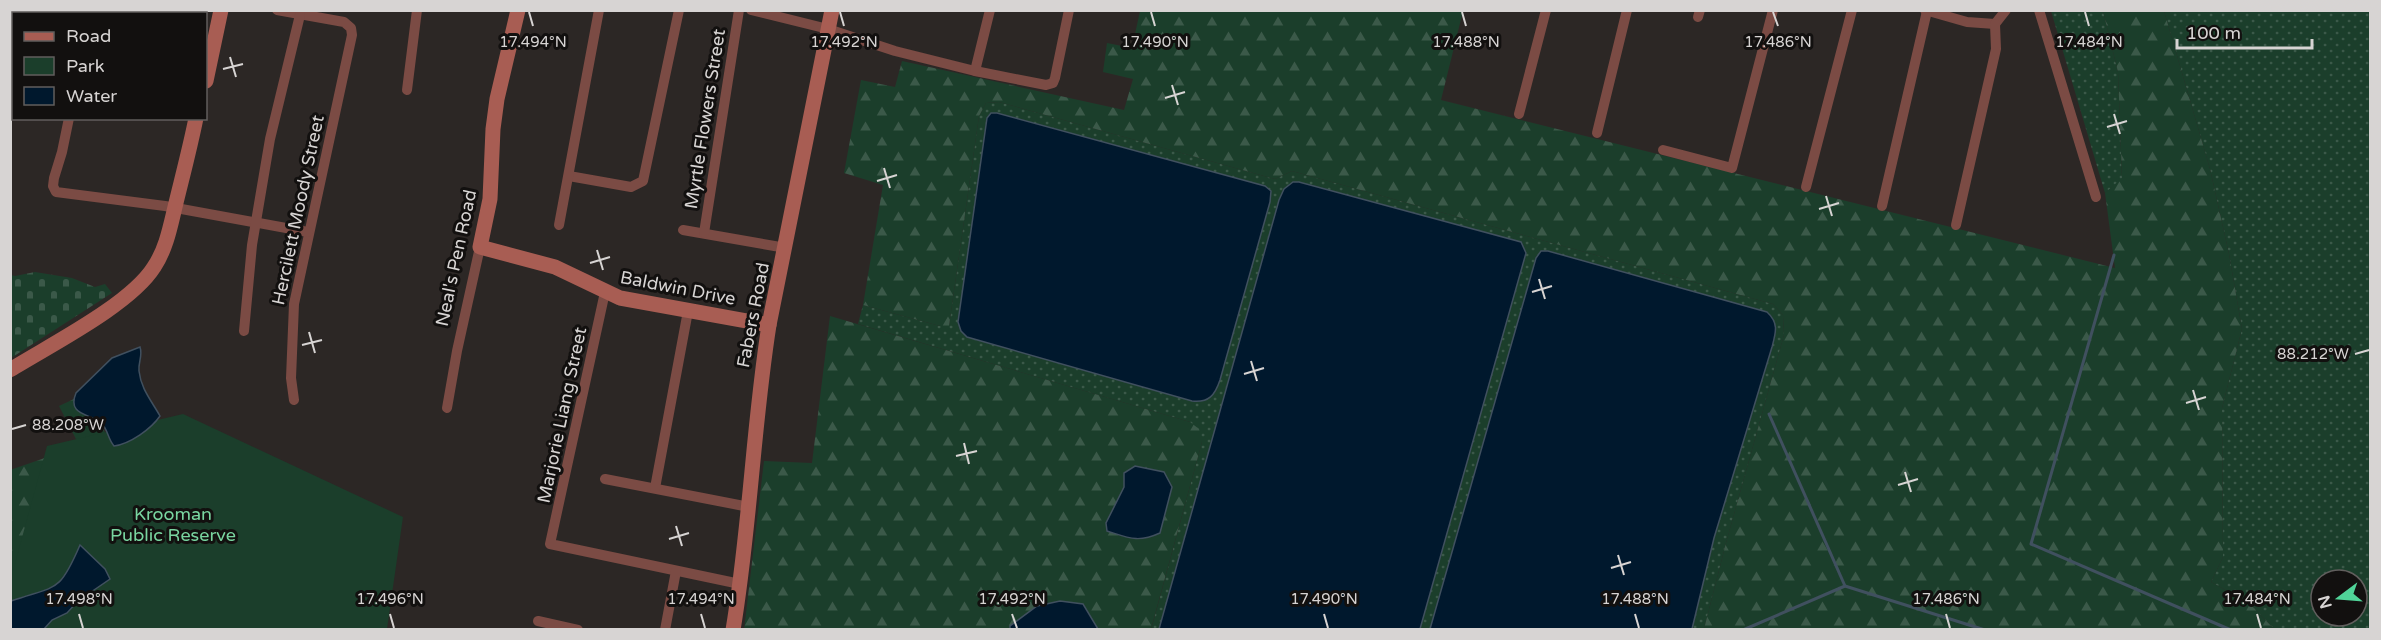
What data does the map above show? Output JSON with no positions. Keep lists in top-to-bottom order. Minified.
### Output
{"streets":{"street":["Myrtle Flowers Street","Hercilett Moody Street","Neal's Pen Road","Baldwin Drive","Fabers Road","Marjorie Liang Street"]},"crossings":[["Neal's Pen Road","Baldwin Drive"],["Baldwin Drive","Fabers Road"],["Baldwin Drive","Marjorie Liang Street"]],"parks":["Krooman Public Reserve"],"legend":["Road","Park","Water"],"scale_bar":"100 m","north":"left","coordinates":["17.494°N","17.492°N","17.490°N","17.488°N","17.486°N","17.484°N","88.212°W","88.208°W","17.498°N","17.496°N"]}
